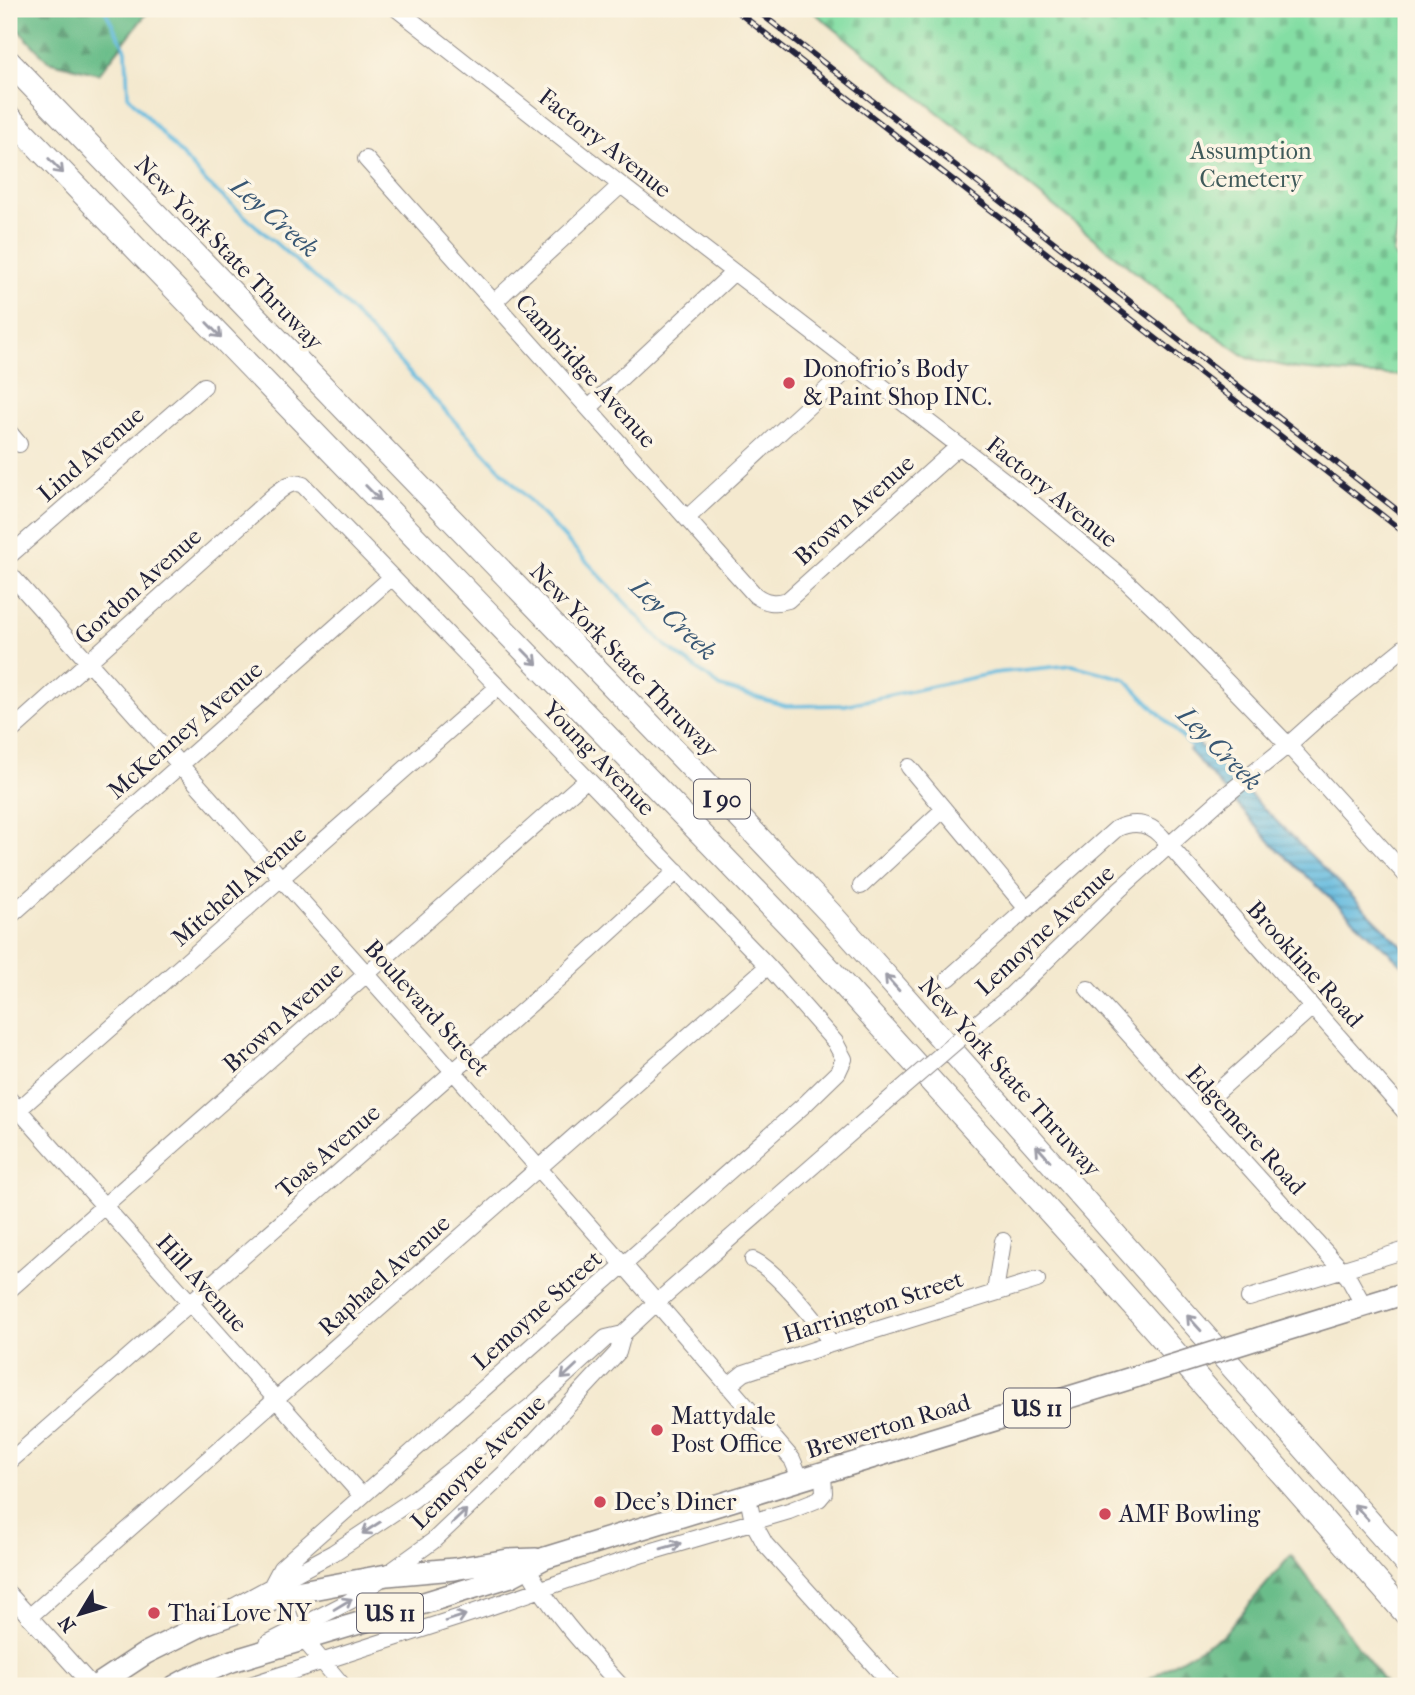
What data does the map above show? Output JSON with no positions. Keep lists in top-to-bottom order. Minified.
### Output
{"streets":{"highway":["New York State Thruway","I 90"],"main road":["US 11","Brewerton Road"],"street":["Factory Avenue","Cambridge Avenue","Lind Avenue","Brown Avenue","Gordon Avenue","McKenney Avenue","Young Avenue","Mitchell Avenue","Lemoyne Avenue","Brookline Road","Boulevard Street","Edgemere Road","Toas Avenue","Raphael Avenue","Hill Avenue","Harrington Street","Lemoyne Street"]},"crossings":[["Factory Avenue","Brown Avenue"],["Factory Avenue","Lemoyne Avenue"],["Cambridge Avenue","Brown Avenue"],["Brown Avenue","Young Avenue"],["Brown Avenue","Boulevard Street"],["Brown Avenue","Hill Avenue"],["Gordon Avenue","Young Avenue"],["Gordon Avenue","Boulevard Street"],["McKenney Avenue","Young Avenue"],["McKenney Avenue","Boulevard Street"],["Young Avenue","Mitchell Avenue"],["Young Avenue","Toas Avenue"],["Young Avenue","Raphael Avenue"],["Young Avenue","Lemoyne Street"],["Mitchell Avenue","Boulevard Street"],["Mitchell Avenue","Hill Avenue"],["Lemoyne Avenue","Brookline Road"],["Lemoyne Avenue","Boulevard Street"],["Lemoyne Avenue","Lemoyne Street"],["Lemoyne Avenue","Brewerton Road"],["Boulevard Street","Toas Avenue"],["Boulevard Street","Raphael Avenue"],["Boulevard Street","Harrington Street"],["Boulevard Street","Lemoyne Street"],["Boulevard Street","Brewerton Road"],["Edgemere Road","Brewerton Road"],["Toas Avenue","Hill Avenue"],["Raphael Avenue","Hill Avenue"],["Hill Avenue","Lemoyne Street"],["Lemoyne Street","Brewerton Road"]],"water":["Ley Creek"],"parks":["Assumption Cemetery"],"places":["Donofrio's Body & Paint Shop INC.","Mattydale Post Office","Dee's Diner","AMF Bowling","Thai Love NY"],"north":"bottom left"}
